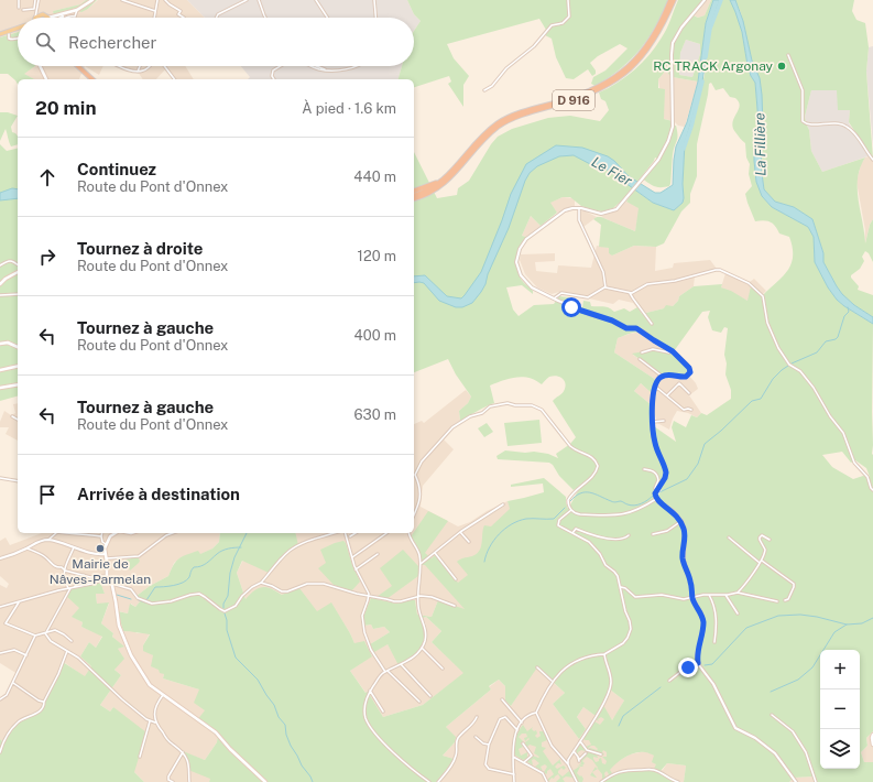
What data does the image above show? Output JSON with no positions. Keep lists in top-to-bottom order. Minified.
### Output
{"streets":{"highway":["D 916"]},"water":["La Fillière","Le Fier"],"places":["RC TRACK Argonay","Mairie de Nâves-Parmelan"],"page":{"search":"Rechercher","heading":["20 min","À pied · 1.6 km"],"list":[["Continuez","Route du Pont d'Onnex","440 m"],["Tournez à droite","Route du Pont d'Onnex","120 m"],["Tournez à gauche","Route du Pont d'Onnex","400 m"],["Tournez à gauche","Route du Pont d'Onnex","630 m"],"Arrivée à destination"],"map_buttons":["+","−"]}}
